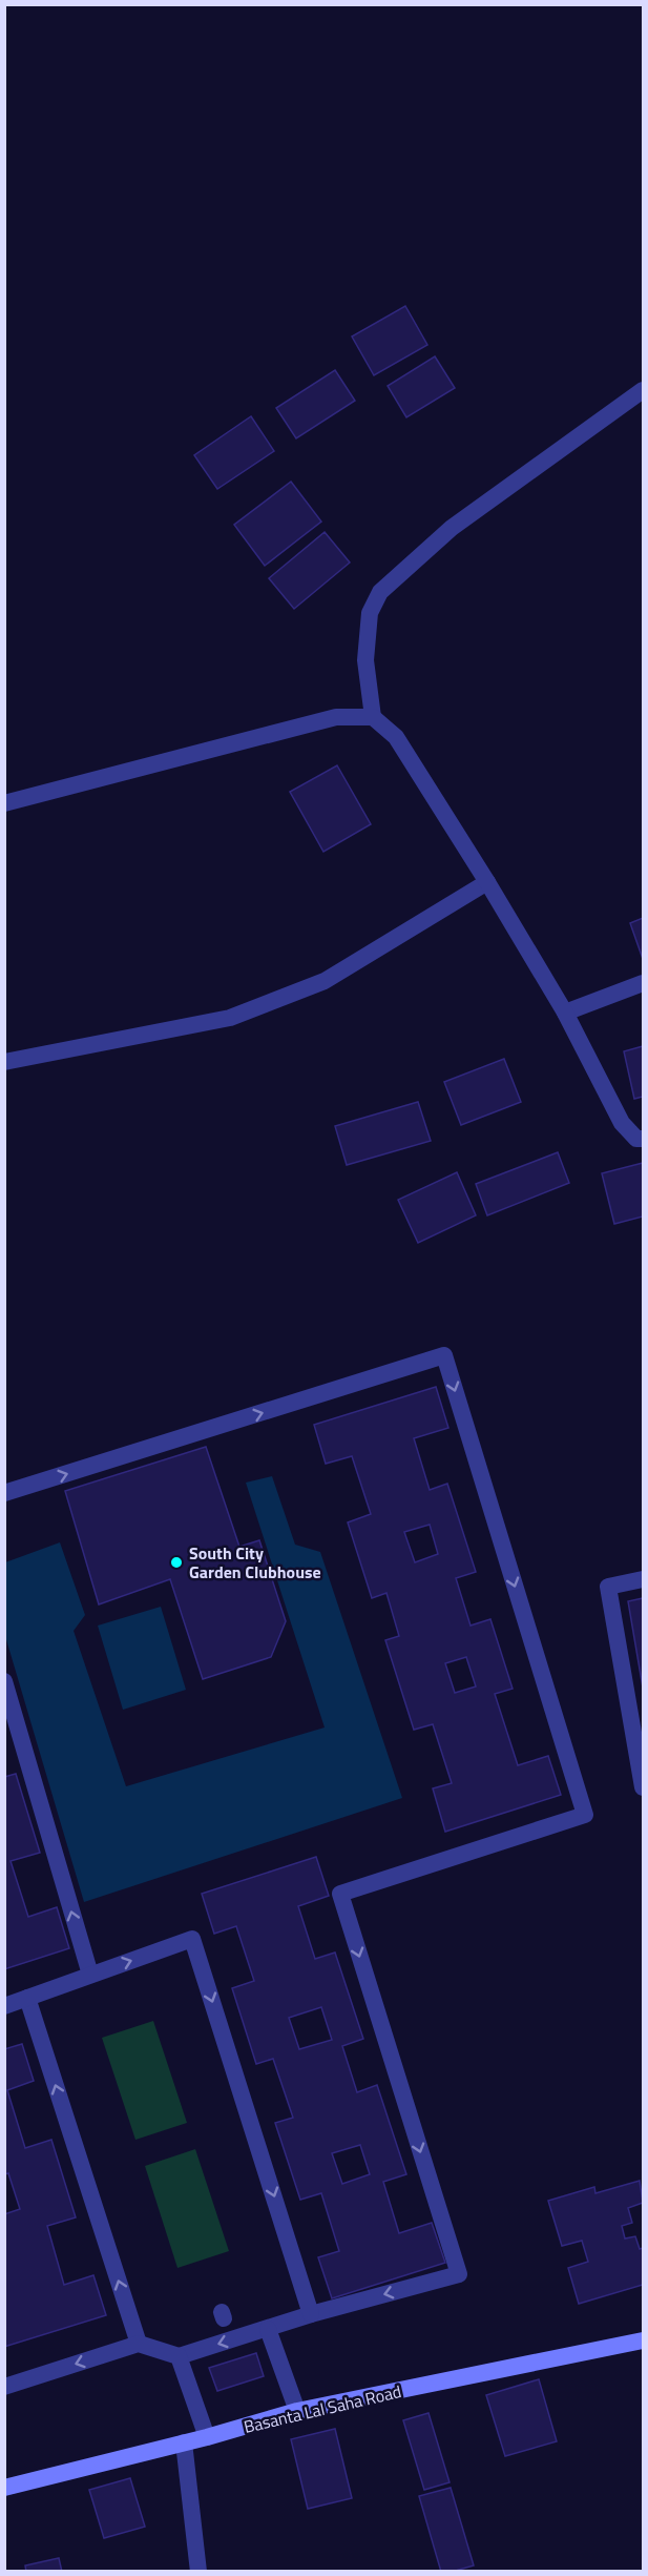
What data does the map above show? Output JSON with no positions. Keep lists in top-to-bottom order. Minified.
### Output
{"streets":{"main road":["Basanta Lal Saha Road"]},"places":["South City Garden Clubhouse"]}
